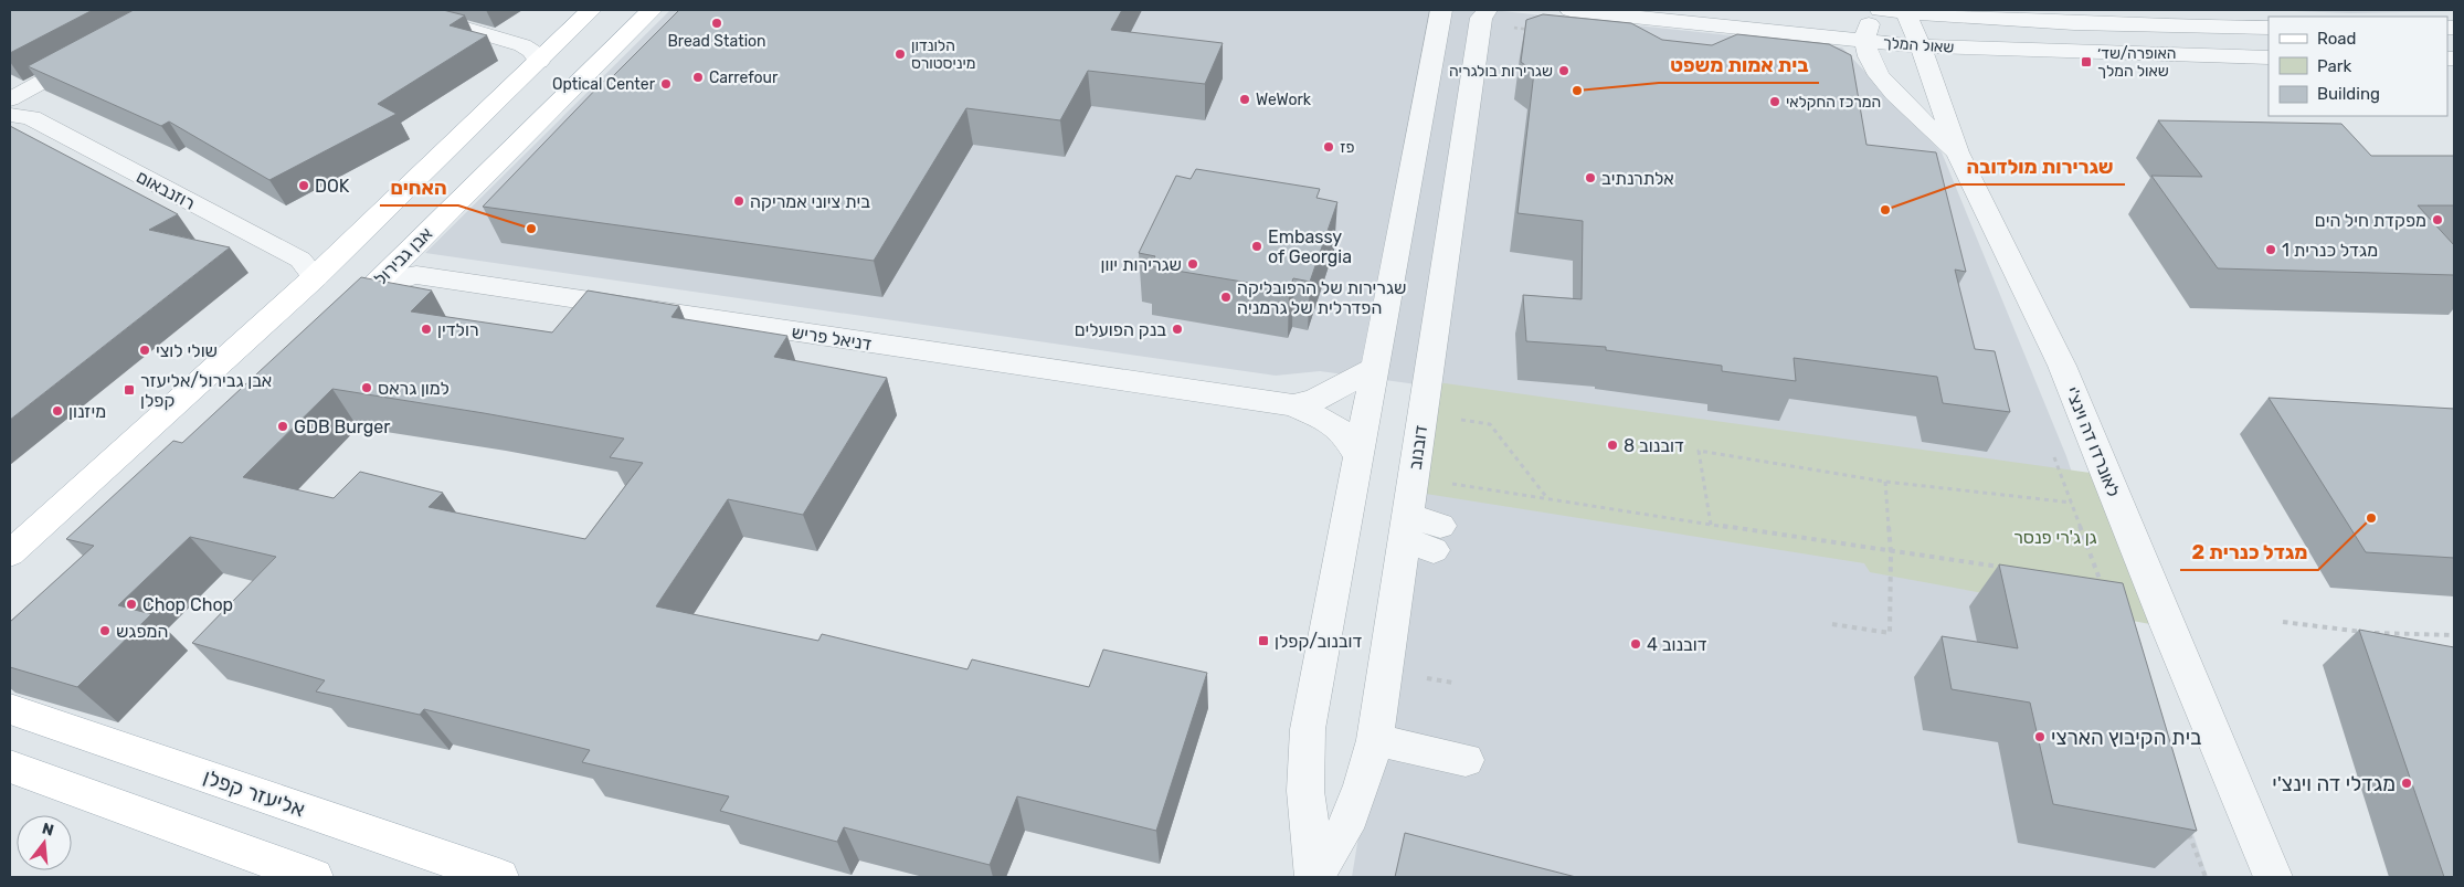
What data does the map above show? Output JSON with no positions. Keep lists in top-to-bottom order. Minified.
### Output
{"streets":{"main road":["אבן גבירול","אליעזר קפלן"],"street":["שאול המלך","רוזנבאום","דניאל פריש","לאונרדו דה וינצ'י","דובנוב"]},"crossings":[["שאול המלך","לאונרדו דה וינצ'י"],["אבן גבירול","דניאל פריש"],["דניאל פריש","דובנוב"]],"parks":["גן ג'רי פנסר"],"places":{"other":["Bread Station","הלונדון מיניסטורס","שגרירות בולגריה","Carrefour","Optical Center","בית אמות משפט","WeWork","המרכז החקלאי","פז","אלתרנתיב","DOK","בית ציוני אמריקה","שגרירות מולדובה","מפקדת חיל הים","האחים","Embassy of Georgia","מגדל כנרית 1","שגרירות יוון","שגרירות של הרפובליקה הפדרלית של גרמניה","רולדין","בנק הפועלים","שולי לוצי","למון גראס","מיזנון","GDB Burger","דובנוב 8","מגדל כנרית 2","Chop Chop","המפגש","דובנוב 4","בית הקיבוץ הארצי","מגדלי דה וינצ'י"],"transit":["האופרה/שד׳ שאול המלך","אבן גבירול/אליעזר קפלן","דובנוב/קפלן"]},"legend":["Road","Park","Building"],"north":"top"}
